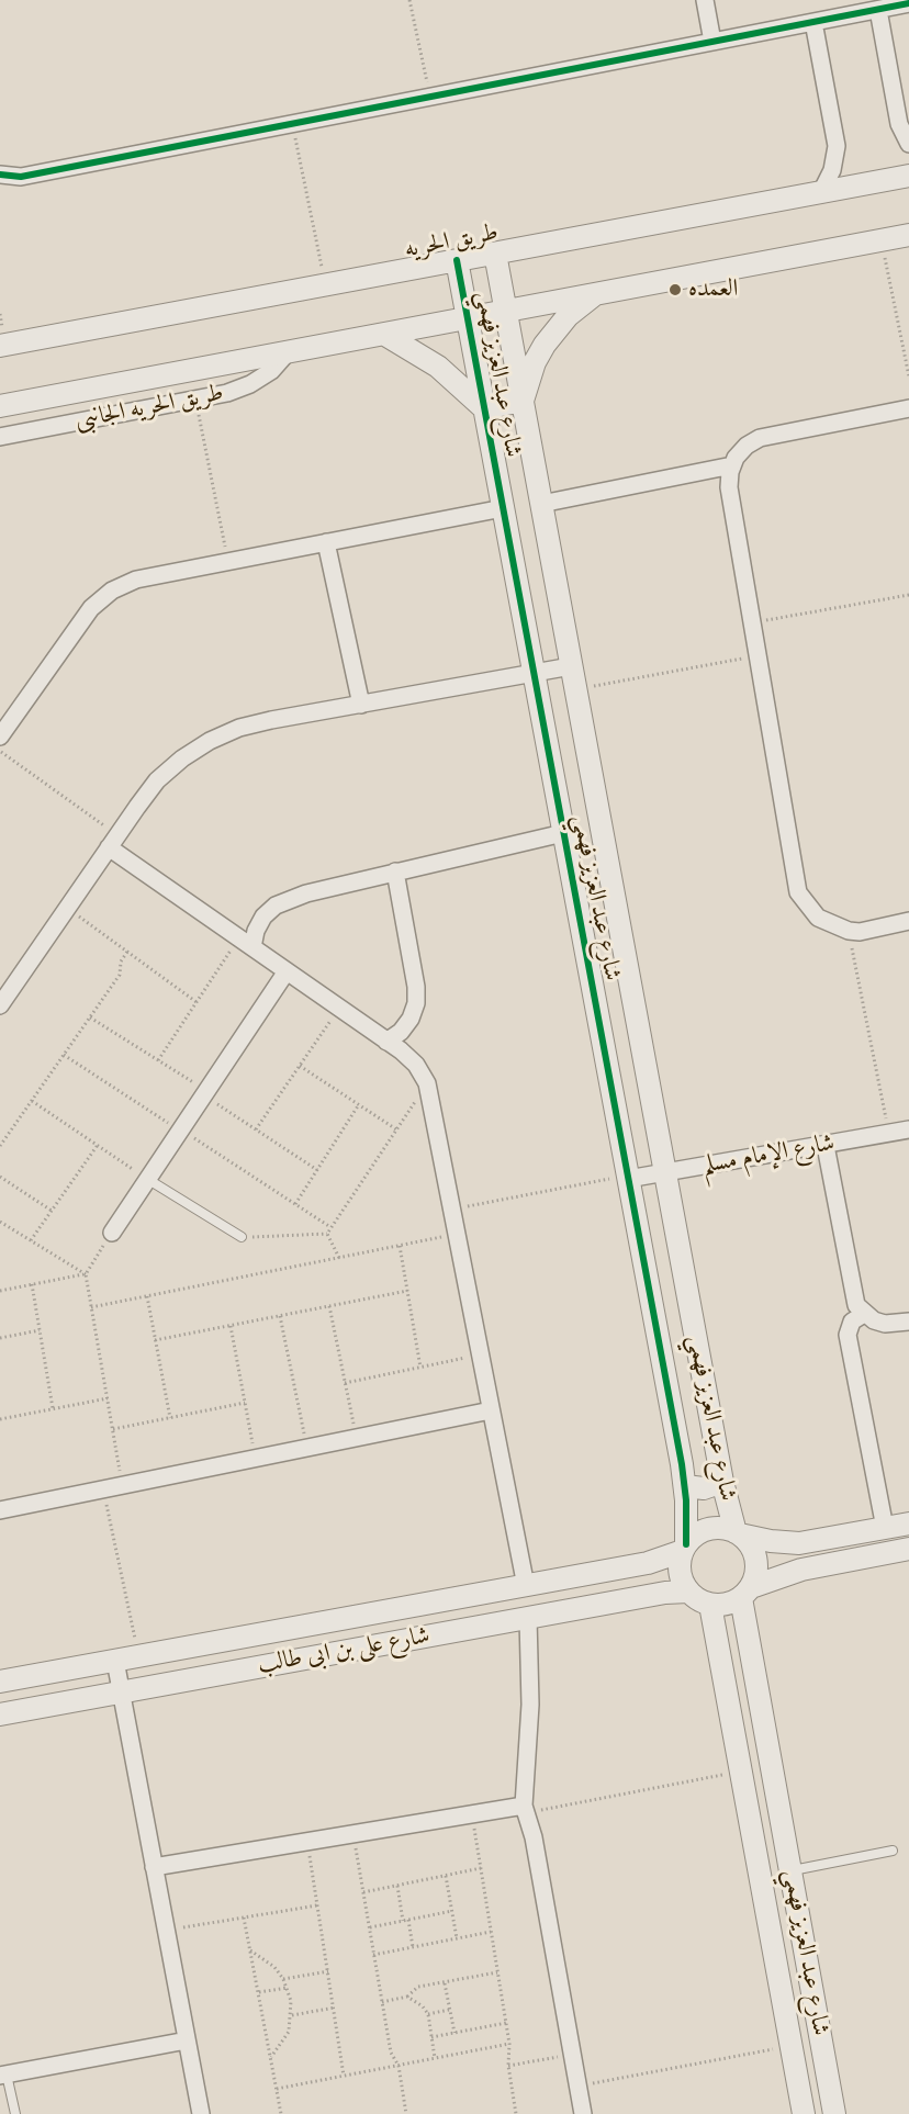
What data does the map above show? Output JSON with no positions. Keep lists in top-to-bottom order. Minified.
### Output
{"streets":{"street":["طريق الحريه","شارع عبد العزيز فهمي","طريق الحريه الجانبى","شارع الإمام مسلم","شارع على بن ابى طالب"]},"crossings":[["طريق الحريه","شارع عبد العزيز فهمي"],["شارع عبد العزيز فهمي","شارع الإمام مسلم"],["شارع عبد العزيز فهمي","شارع على بن ابى طالب"]],"places":["العمده"]}
